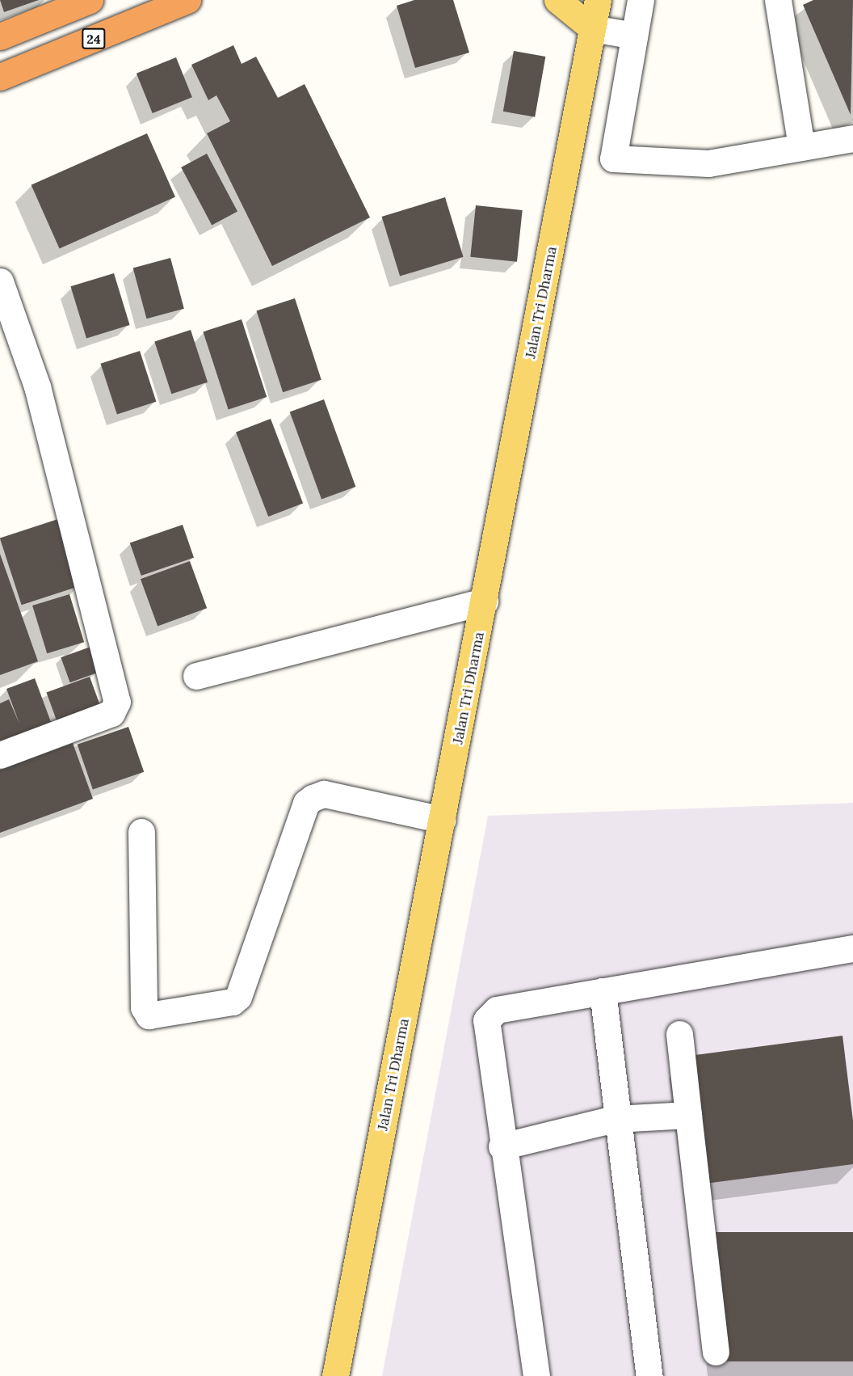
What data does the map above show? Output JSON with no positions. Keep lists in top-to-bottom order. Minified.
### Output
{"streets":{"highway":["24"],"main road":["Jalan Tri Dharma"]}}
